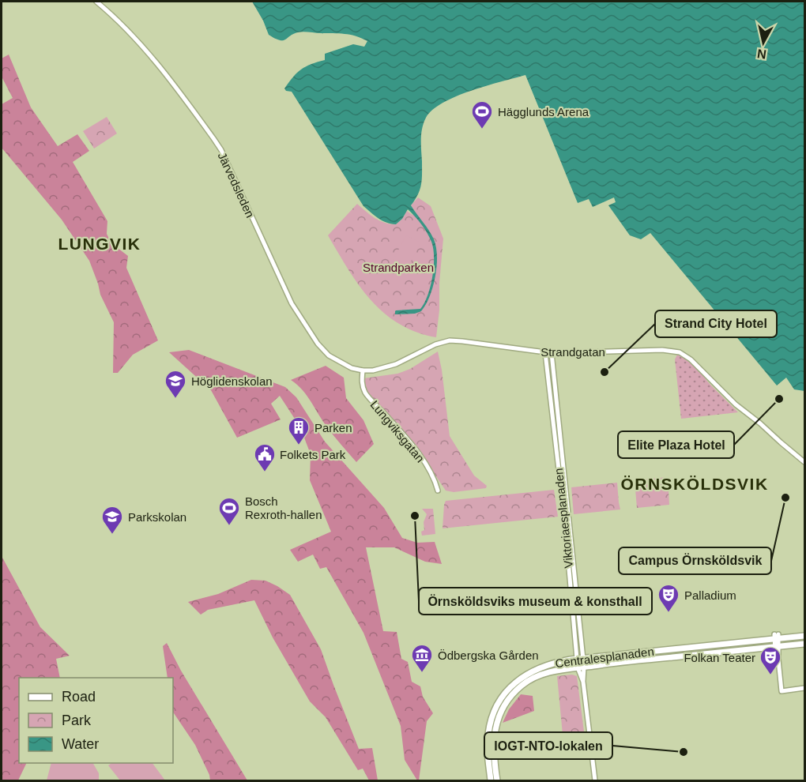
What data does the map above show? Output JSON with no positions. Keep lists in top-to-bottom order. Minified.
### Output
{"streets":{"highway":["Centralesplanaden"],"main road":["Järvedsleden","Strandgatan","Lungviksgatan","Viktoriaesplanaden"]},"crossings":[["Järvedsleden","Strandgatan"],["Järvedsleden","Lungviksgatan"],["Strandgatan","Lungviksgatan"],["Strandgatan","Viktoriaesplanaden"],["Viktoriaesplanaden","Centralesplanaden"]],"districts":["LUNGVIK","ÖRNSKÖLDSVIK"],"parks":["Strandparken"],"places":{"sports":["Hägglunds Arena","Bosch Rexroth-hallen"],"other":["Strand City Hotel","Elite Plaza Hotel","Campus Örnsköldsvik","Örnsköldsviks museum & konsthall","IOGT-NTO-lokalen"],"school or university":["Höglidenskolan","Parkskolan"],"building":["Parken"],"public building":["Folkets Park"],"theatre":["Palladium","Folkan Teater"],"museum":["Ödbergska Gården"]},"legend":["Road","Park","Water"],"north":"bottom"}
